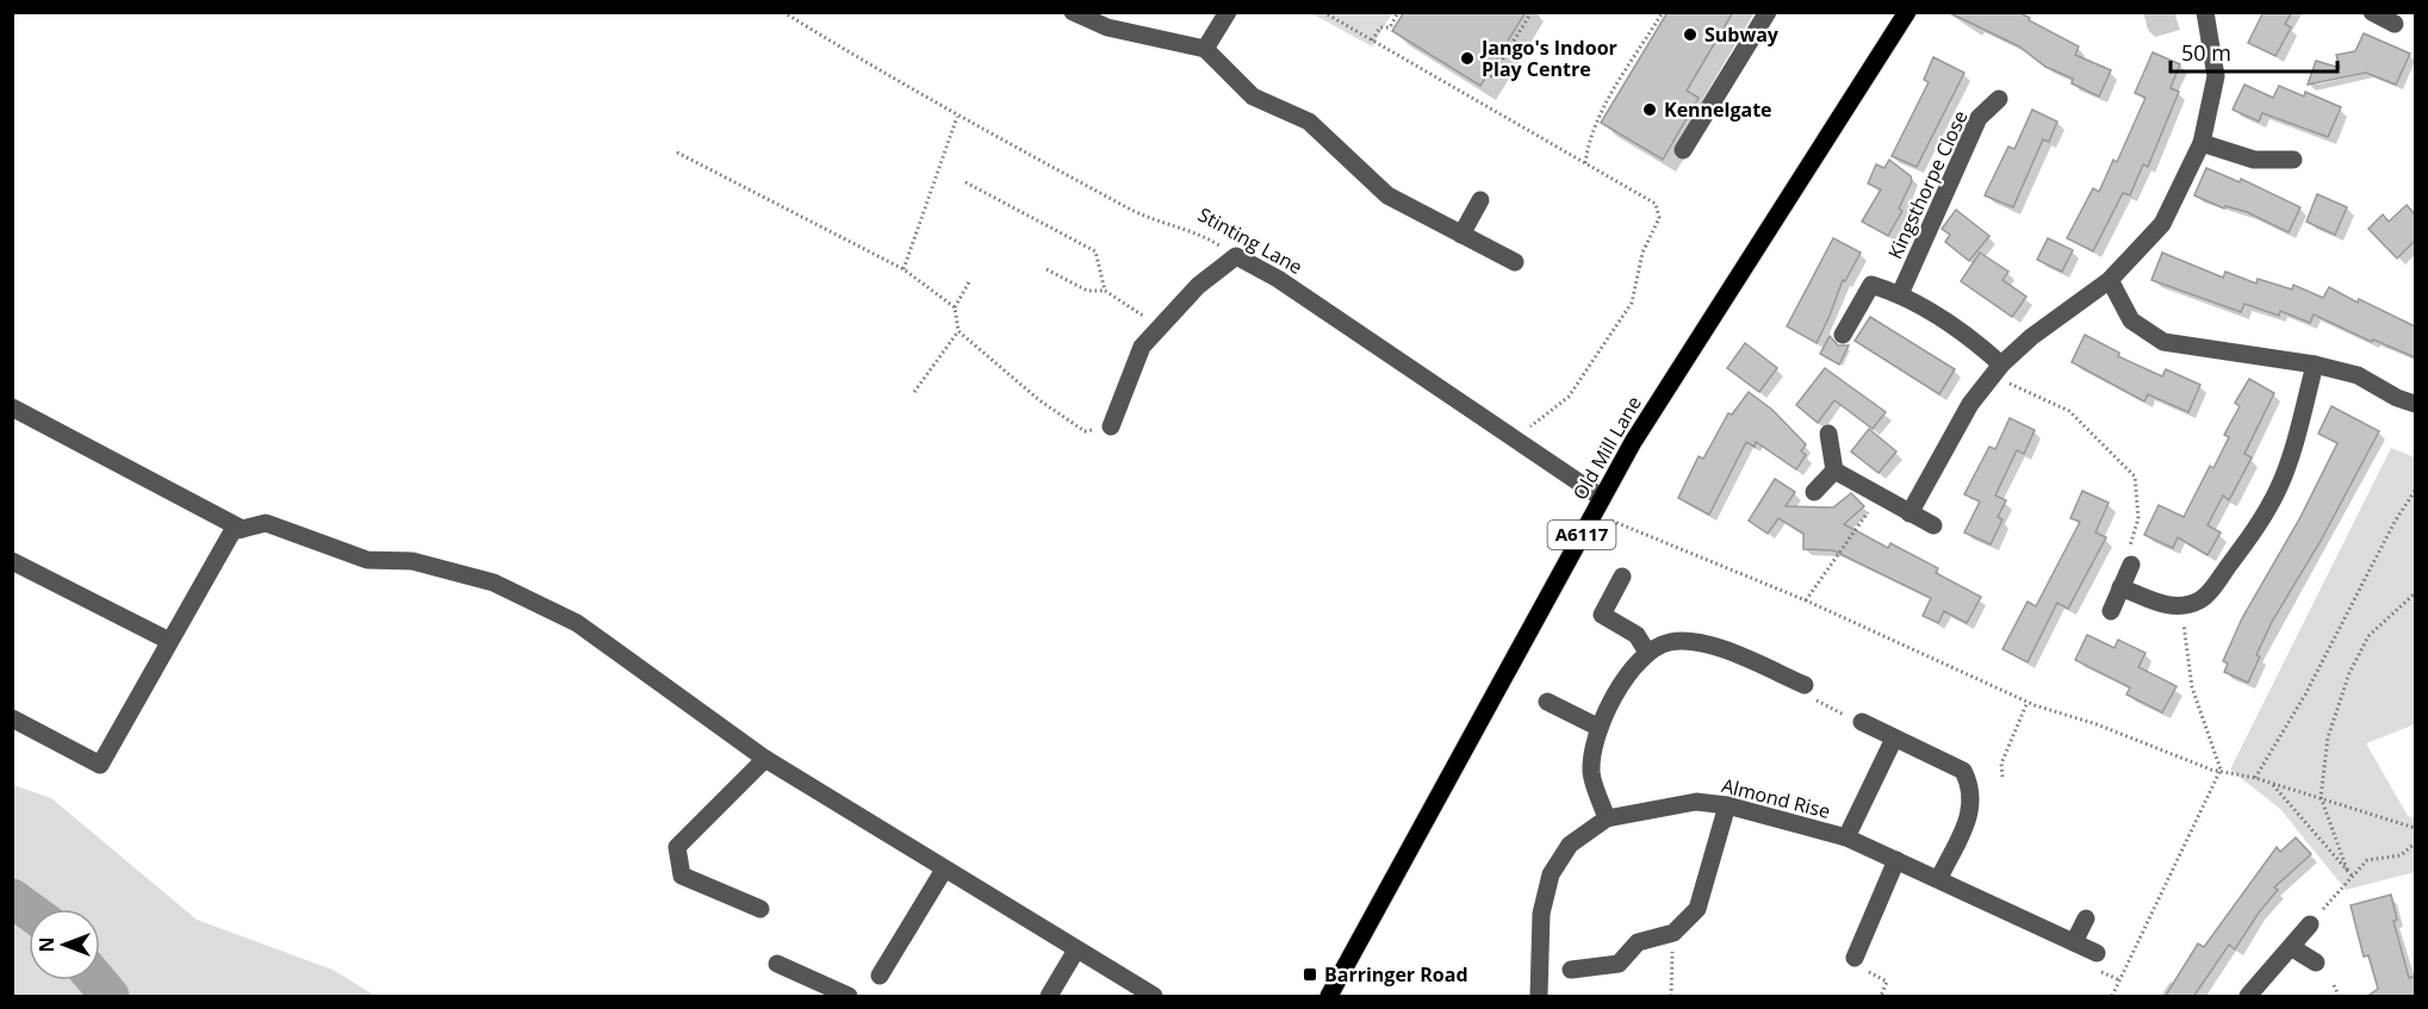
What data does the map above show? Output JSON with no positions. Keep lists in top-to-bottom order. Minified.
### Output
{"streets":{"main road":["Old Mill Lane","A6117"],"street":["Kingsthorpe Close","Stinting Lane","Almond Rise"]},"crossings":[["Stinting Lane","Old Mill Lane"]],"places":{"other":["Subway","Jango's Indoor Play Centre","Kennelgate"],"transit":["Barringer Road"]},"scale_bar":"50 m","north":"left"}
